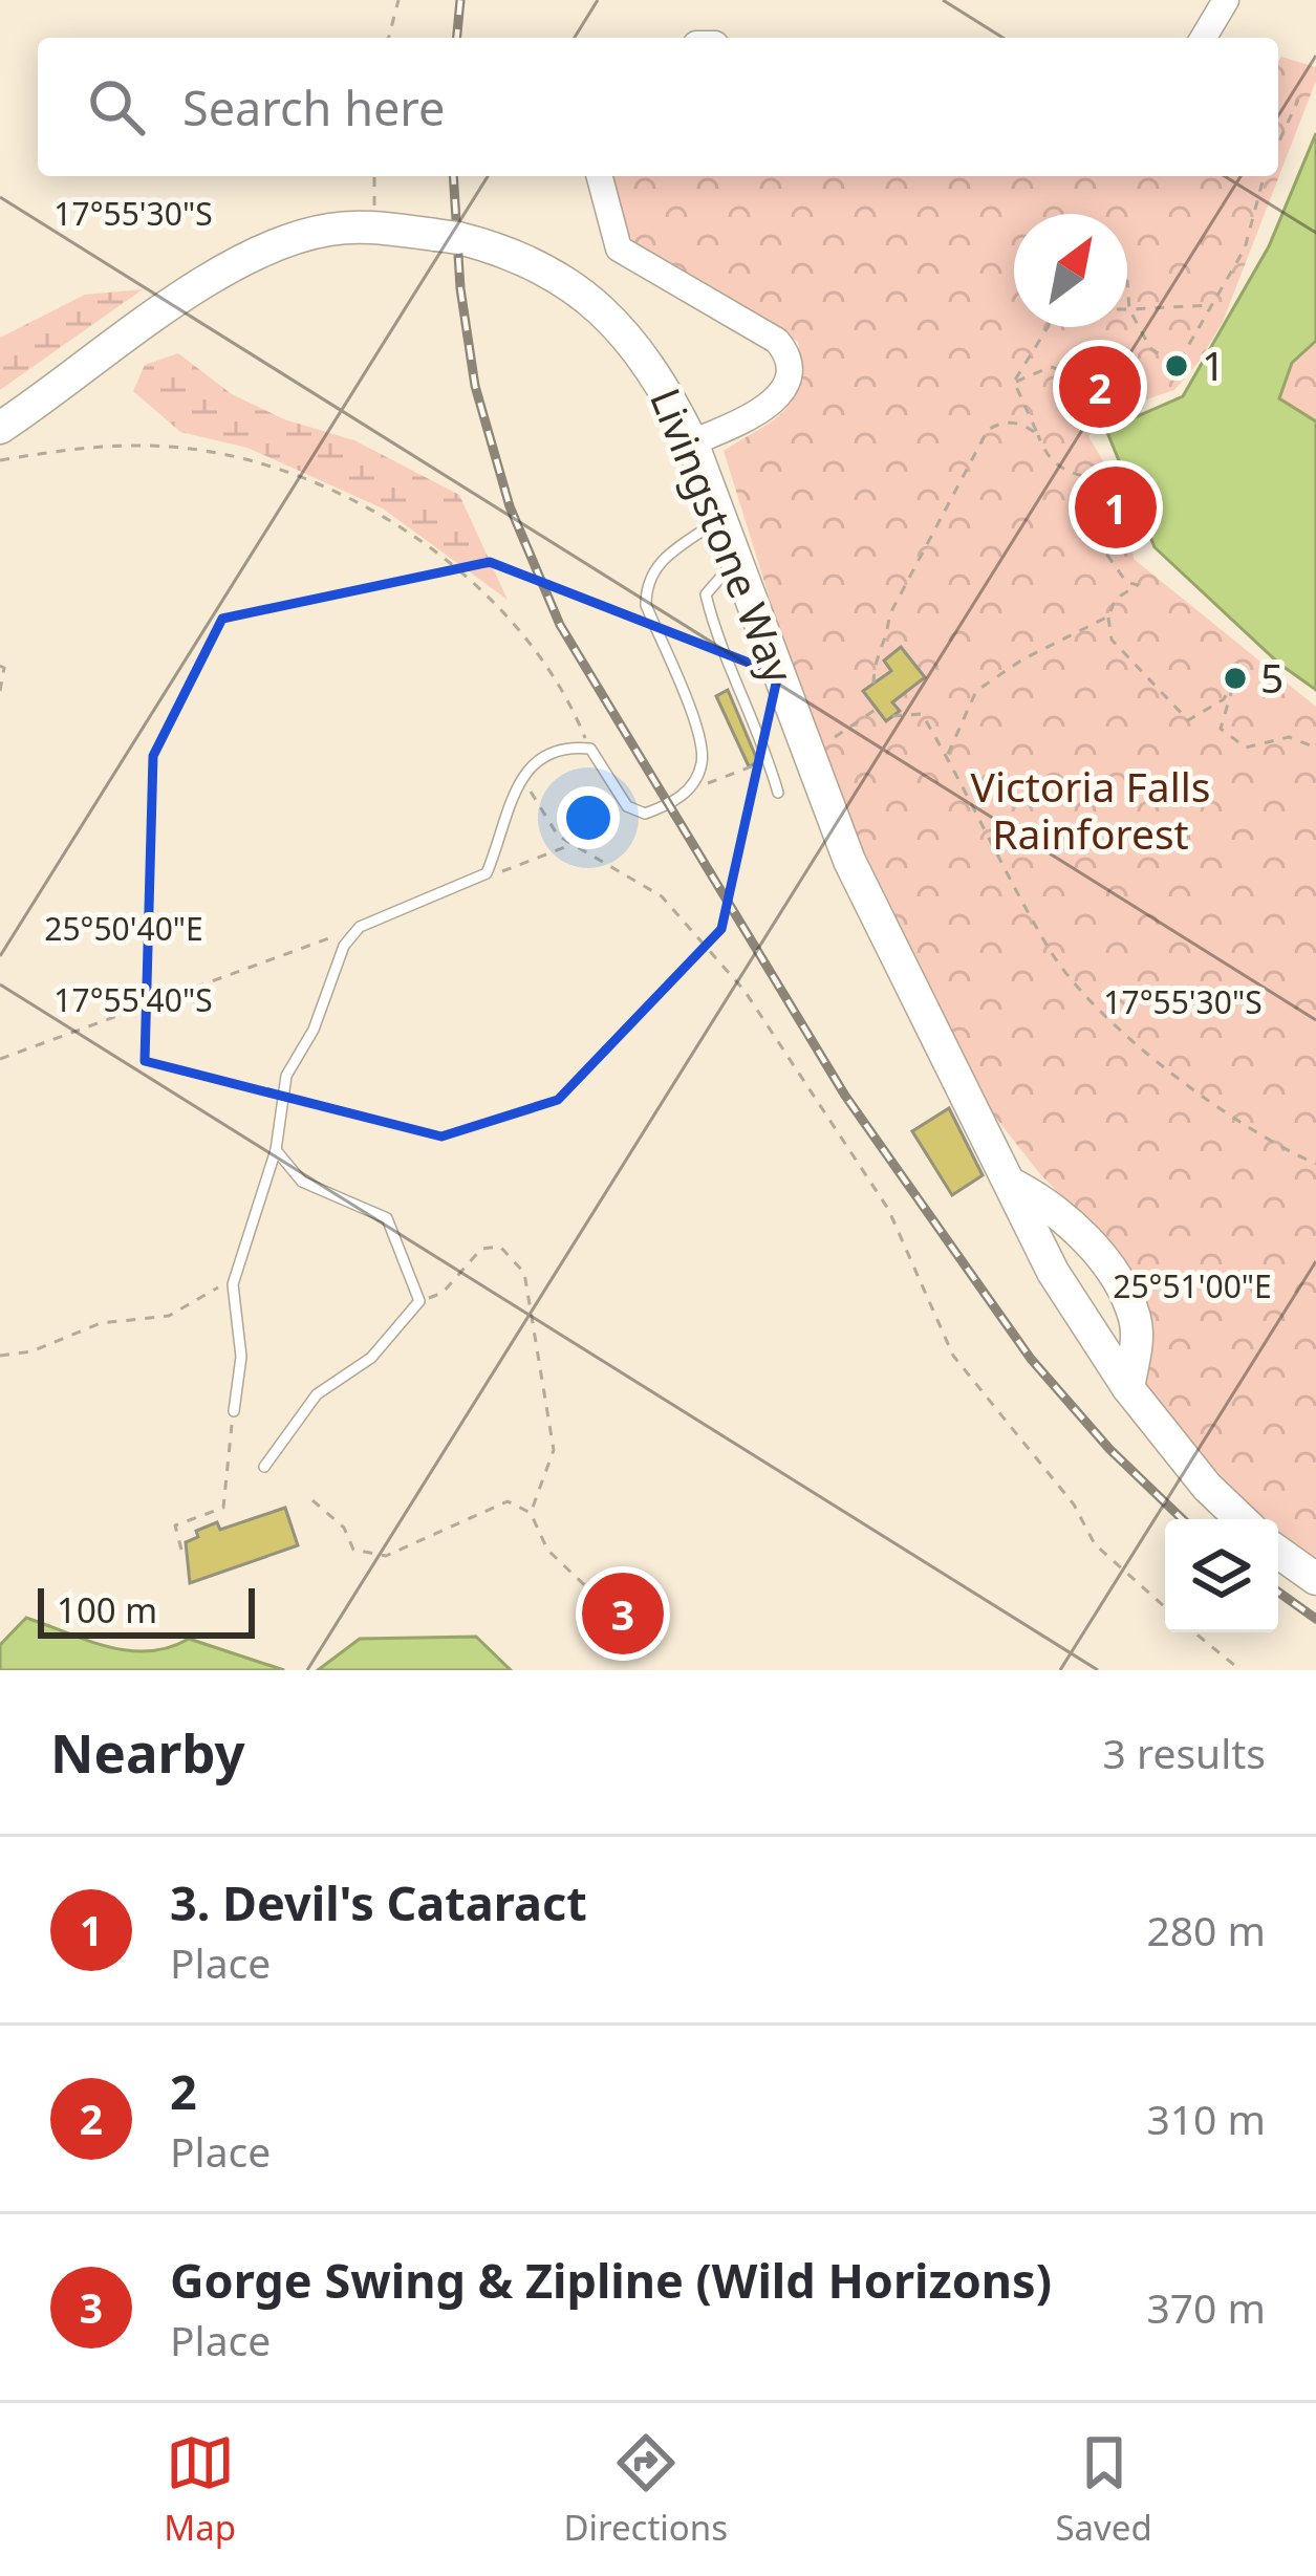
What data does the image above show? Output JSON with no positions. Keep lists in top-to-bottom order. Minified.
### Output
{"streets":{"highway":["Livingstone Way"]},"parks":["Victoria Falls Rainforest"],"places":["1","5"],"scale_bar":"100 m","north":"top right","page":{"search":"Search here","pins":["2","1","3"],"scale":"100 m","heading":["Nearby","3 results"],"list":[{"mark":"1","name":"3. Devil's Cataract","note":"Place","value":"280 m"},{"mark":"2","name":"2","note":"Place","value":"310 m"},{"mark":"3","name":"Gorge Swing & Zipline (Wild Horizons)","note":"Place","value":"370 m"}],"nav":["Map","Directions","Saved"]},"coordinates":["17°55'30\"S","25°50'40\"E","17°55'40\"S","25°51'00\"E"]}
